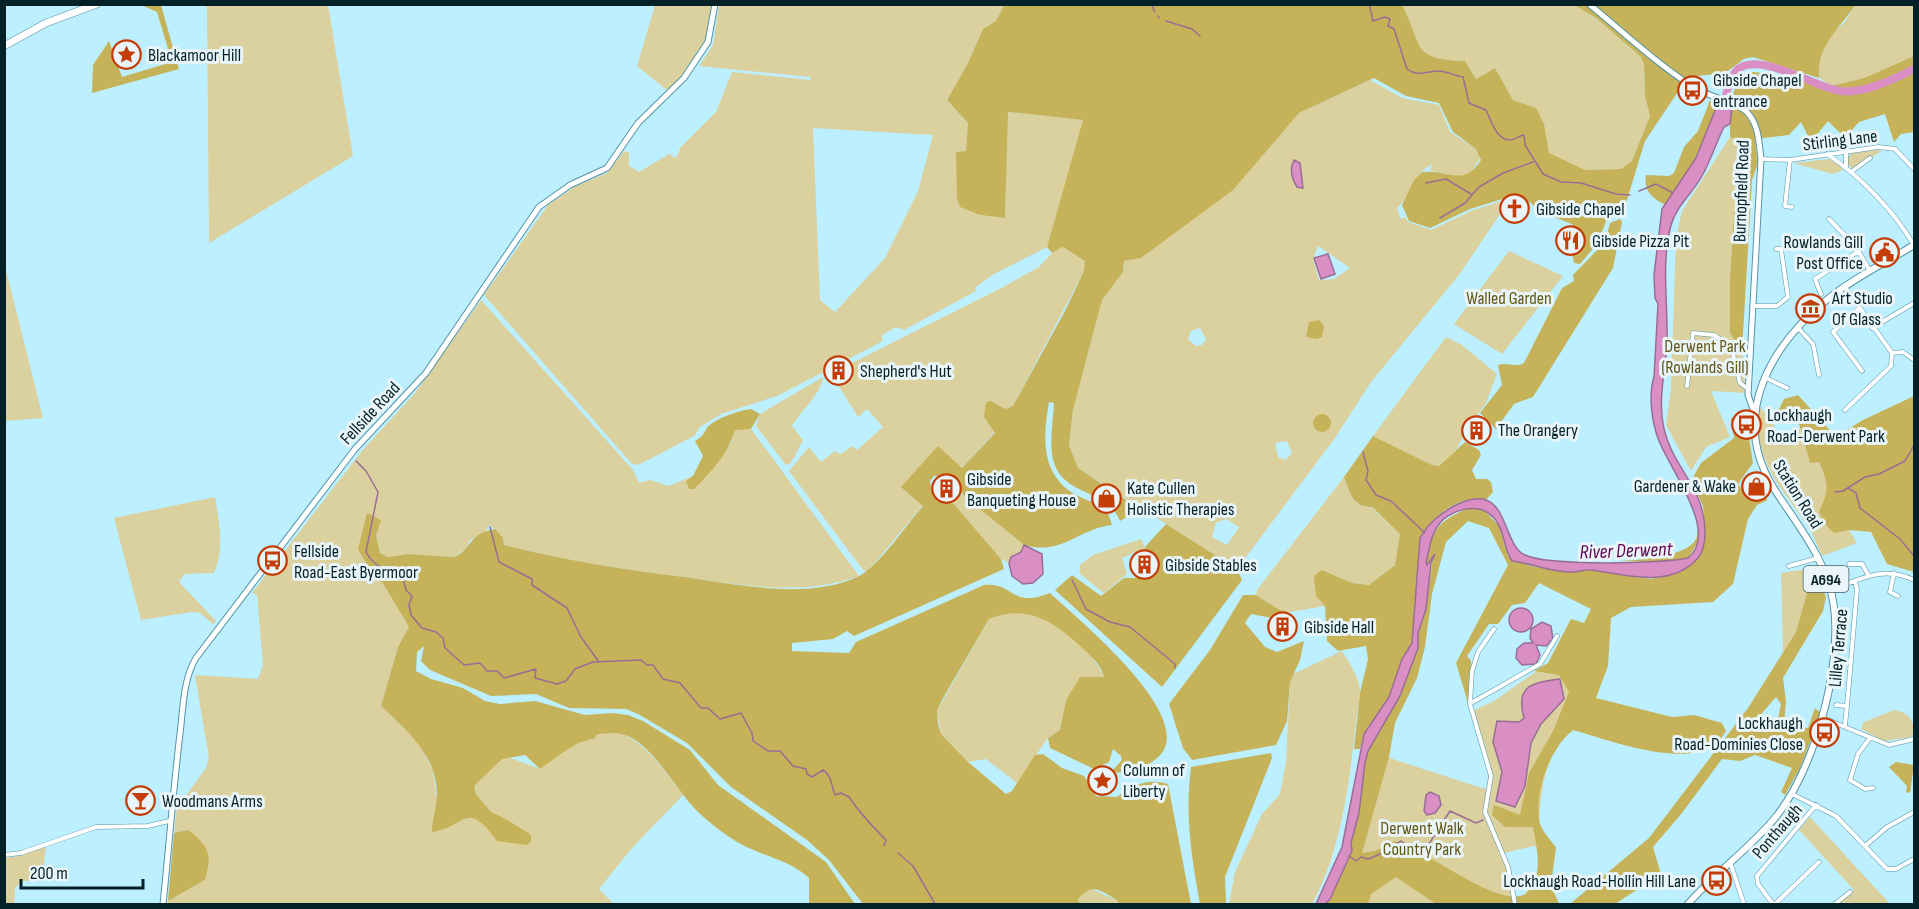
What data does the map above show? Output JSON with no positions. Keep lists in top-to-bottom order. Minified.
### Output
{"streets":{"main road":["Station Road","A694"],"street":["Stirling Lane","Burnopfield Road","Fellside Road","Lilley Terrace","Ponthaugh"]},"crossings":[["Stirling Lane","Burnopfield Road"],["Burnopfield Road","Station Road"],["Station Road","A694"]],"water":["River Derwent"],"parks":["Walled Garden","Derwent Park (Rowlands Gill)","Derwent Walk Country Park"],"places":{"place":["Blackamoor Hill","Column of Liberty"],"bus stop":["Gibside Chapel entrance","Lockhaugh Road-Derwent Park","Fellside Road-East Byermoor","Lockhaugh Road-Dominies Close","Lockhaugh Road-Hollin Hill Lane"],"church":["Gibside Chapel"],"restaurant":["Gibside Pizza Pit"],"public building":["Rowlands Gill Post Office"],"museum":["Art Studio Of Glass"],"building":["Shepherd's Hut","The Orangery","Gibside Banqueting House","Gibside Stables","Gibside Hall"],"shop":["Gardener & Wake","Kate Cullen Holistic Therapies"],"bar":["Woodmans Arms"]},"scale_bar":"200 m"}
